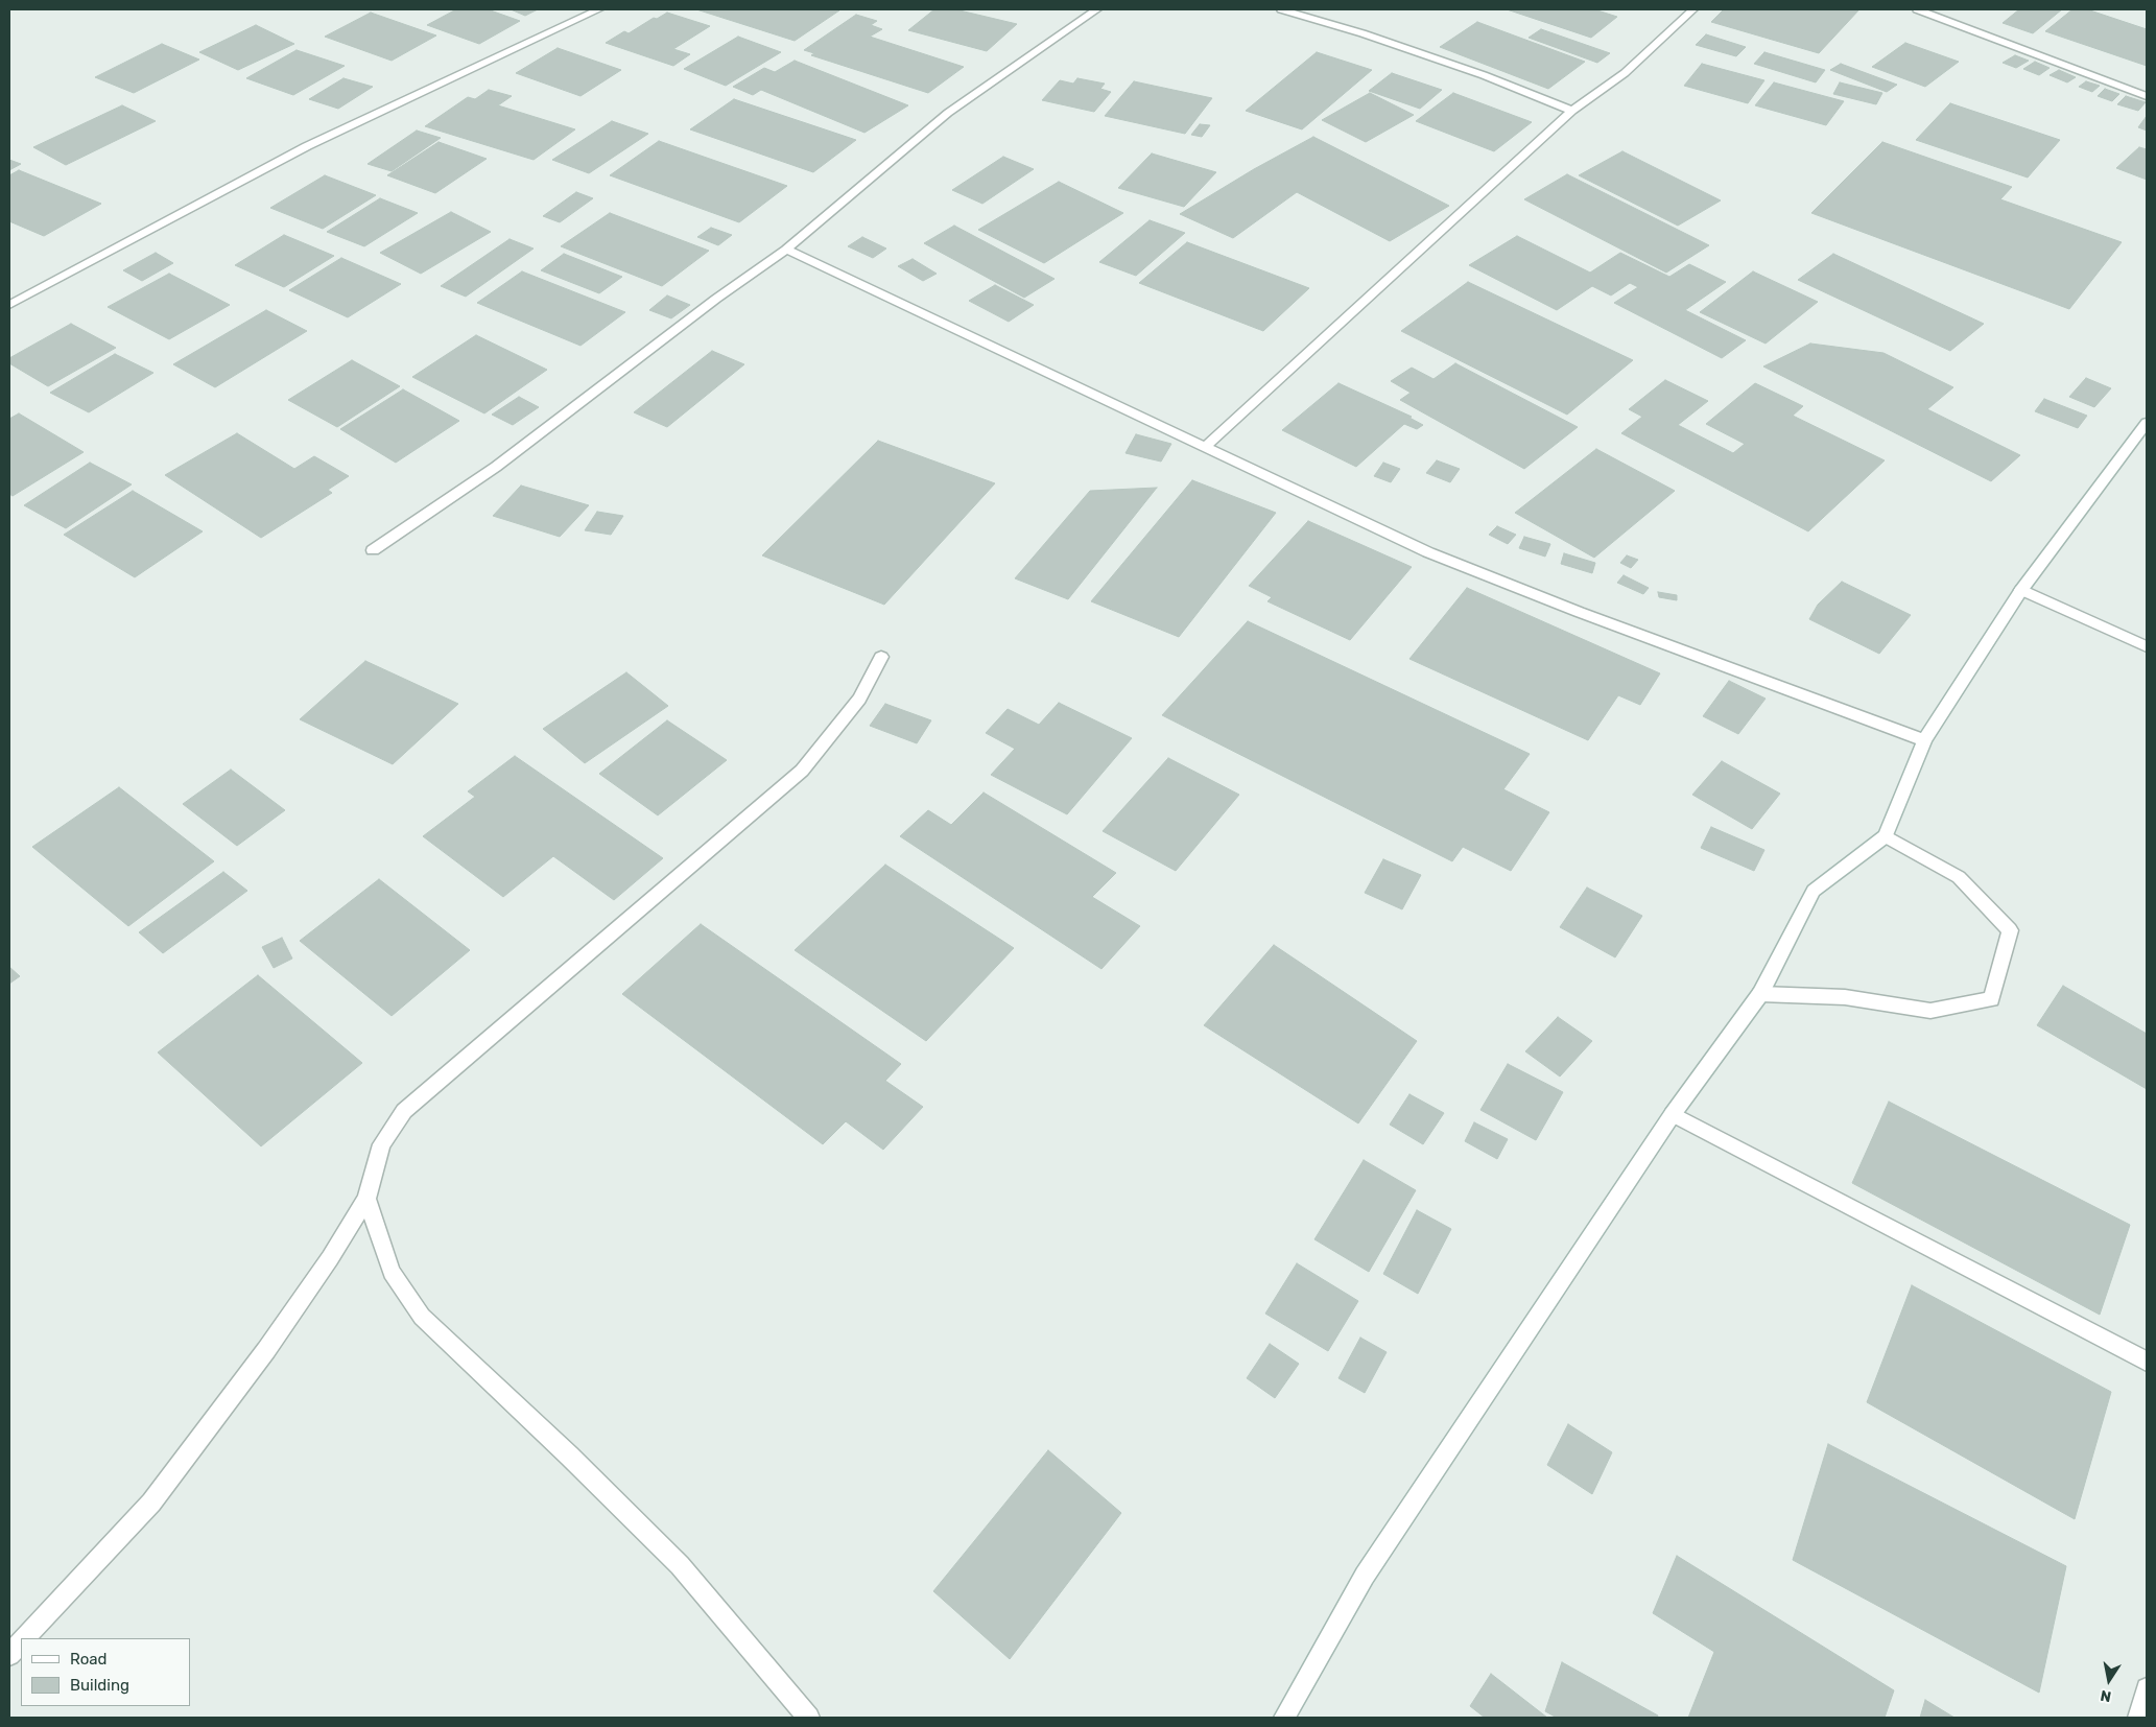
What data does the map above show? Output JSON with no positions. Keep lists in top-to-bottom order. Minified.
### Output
{"legend":["Road","Building"],"north":"bottom"}
